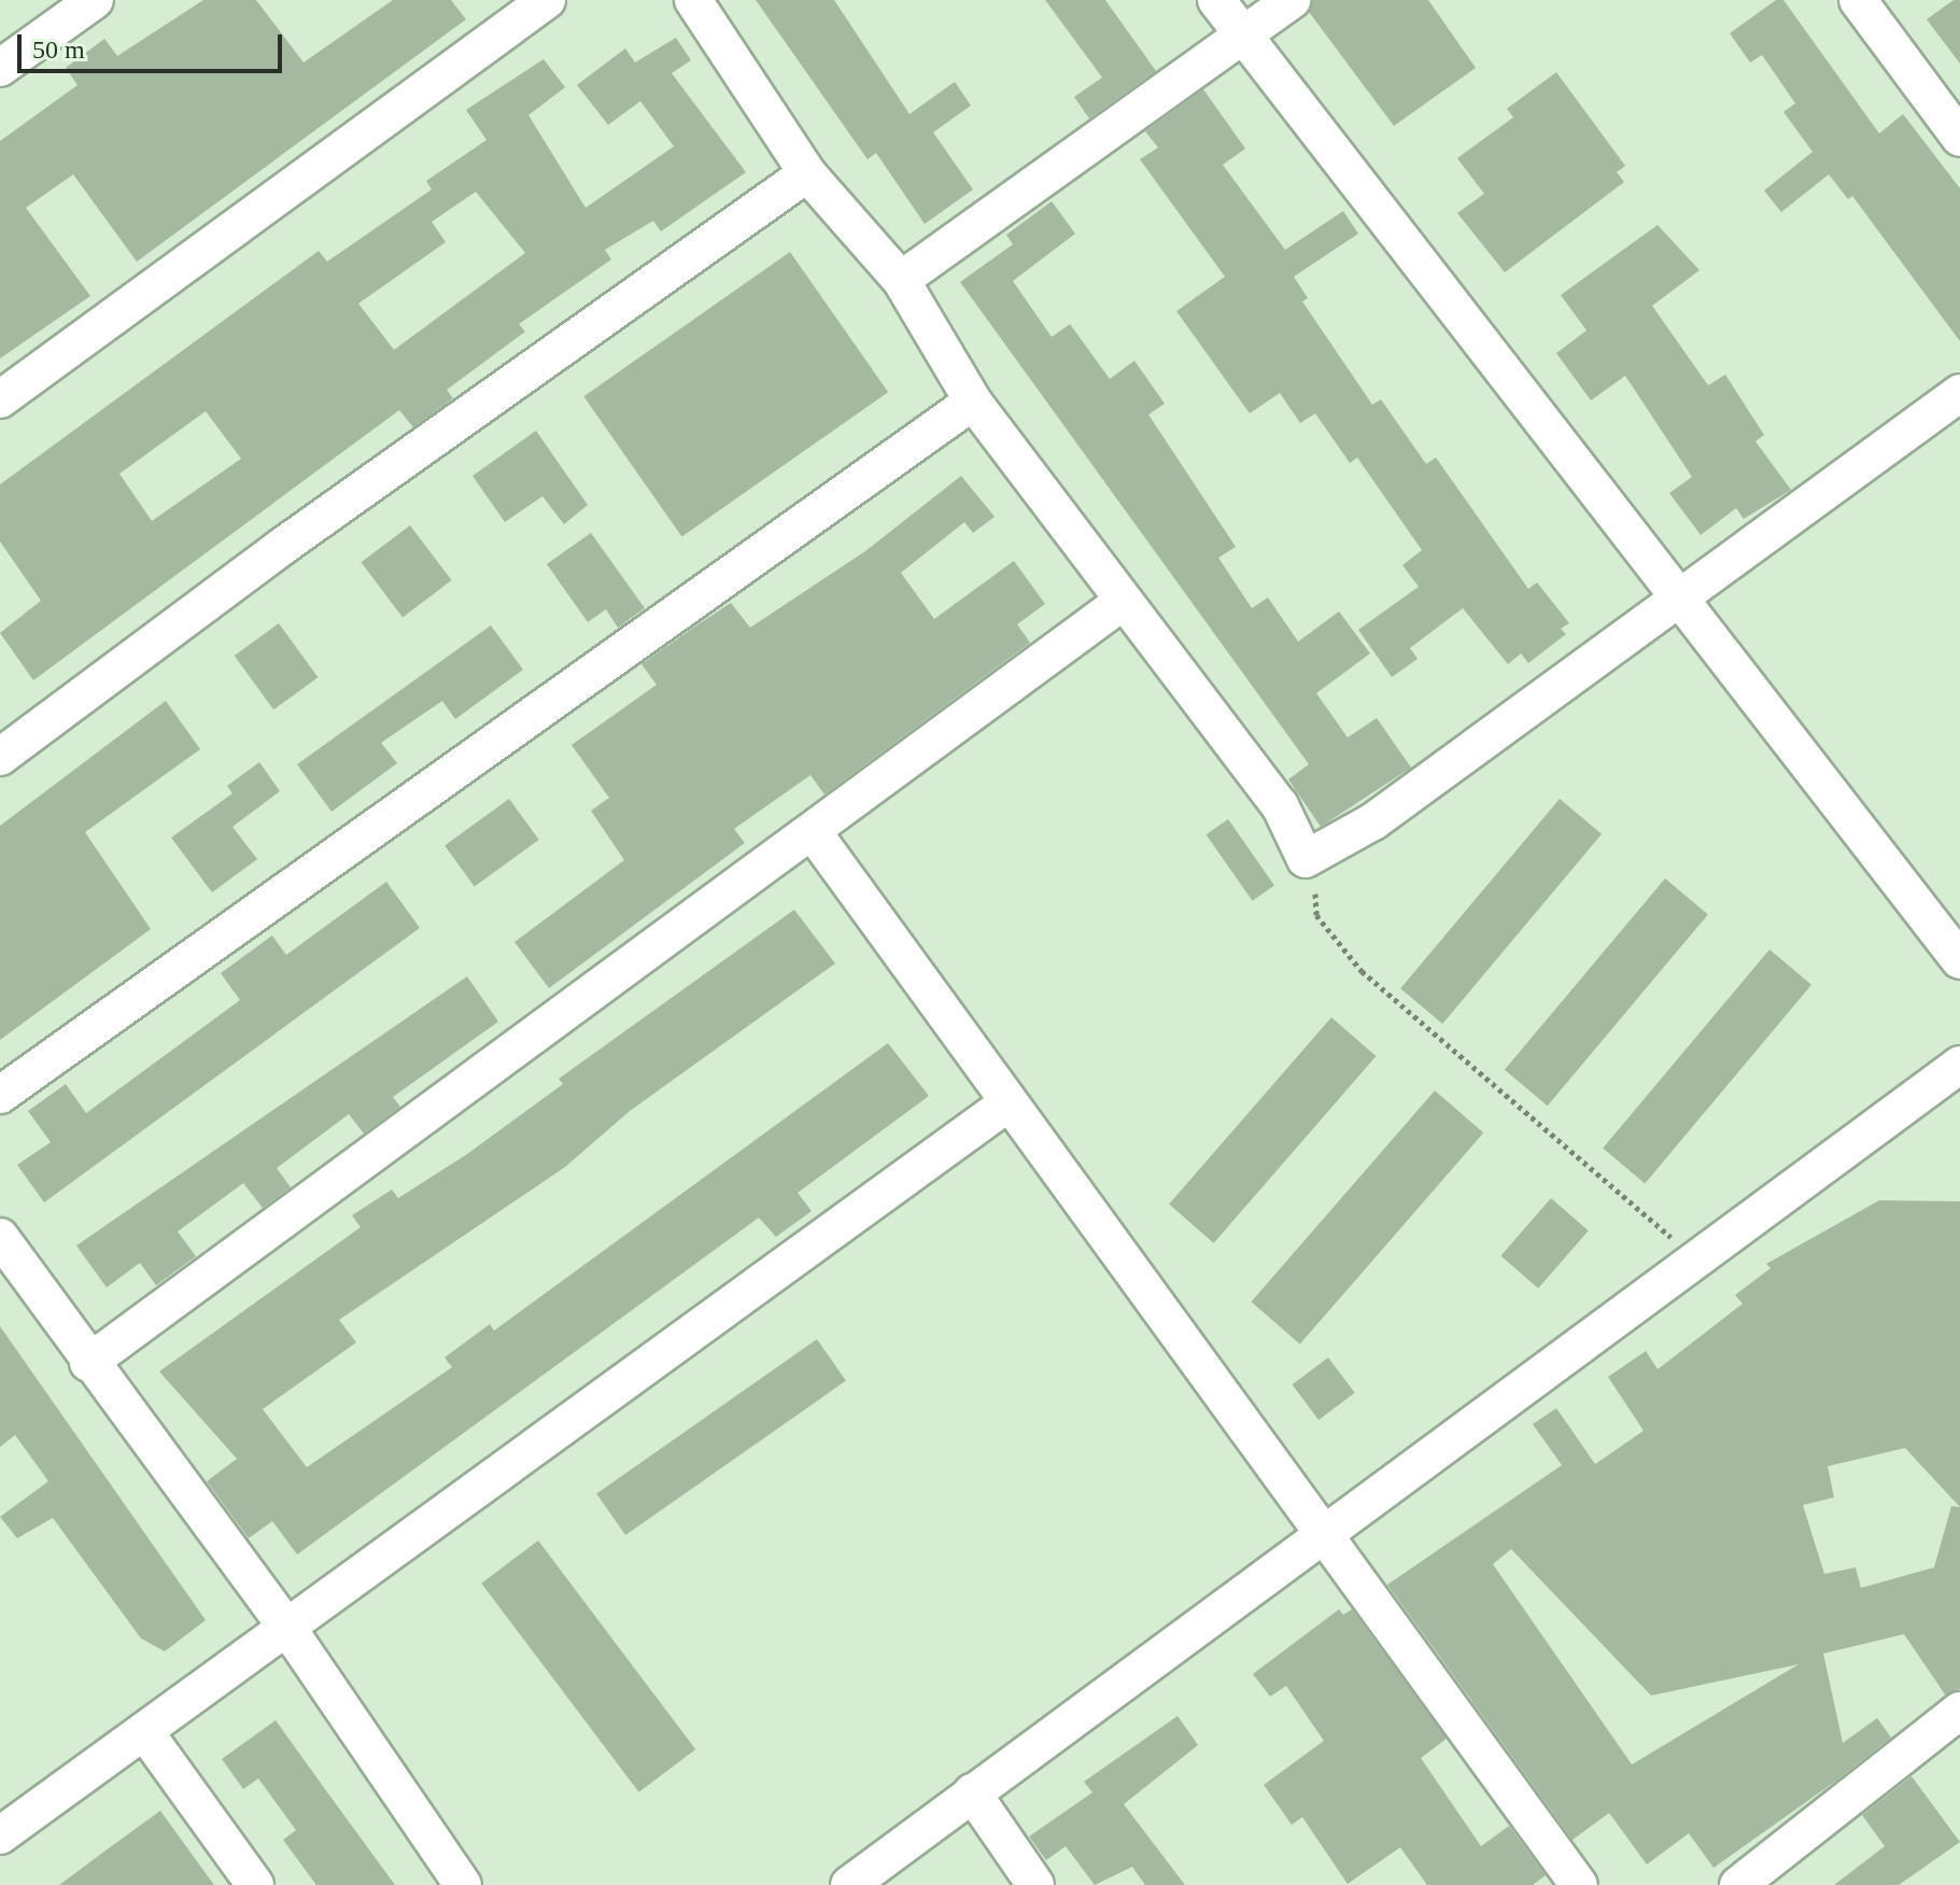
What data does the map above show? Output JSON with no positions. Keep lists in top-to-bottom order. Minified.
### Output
{"scale_bar":"50 m"}
